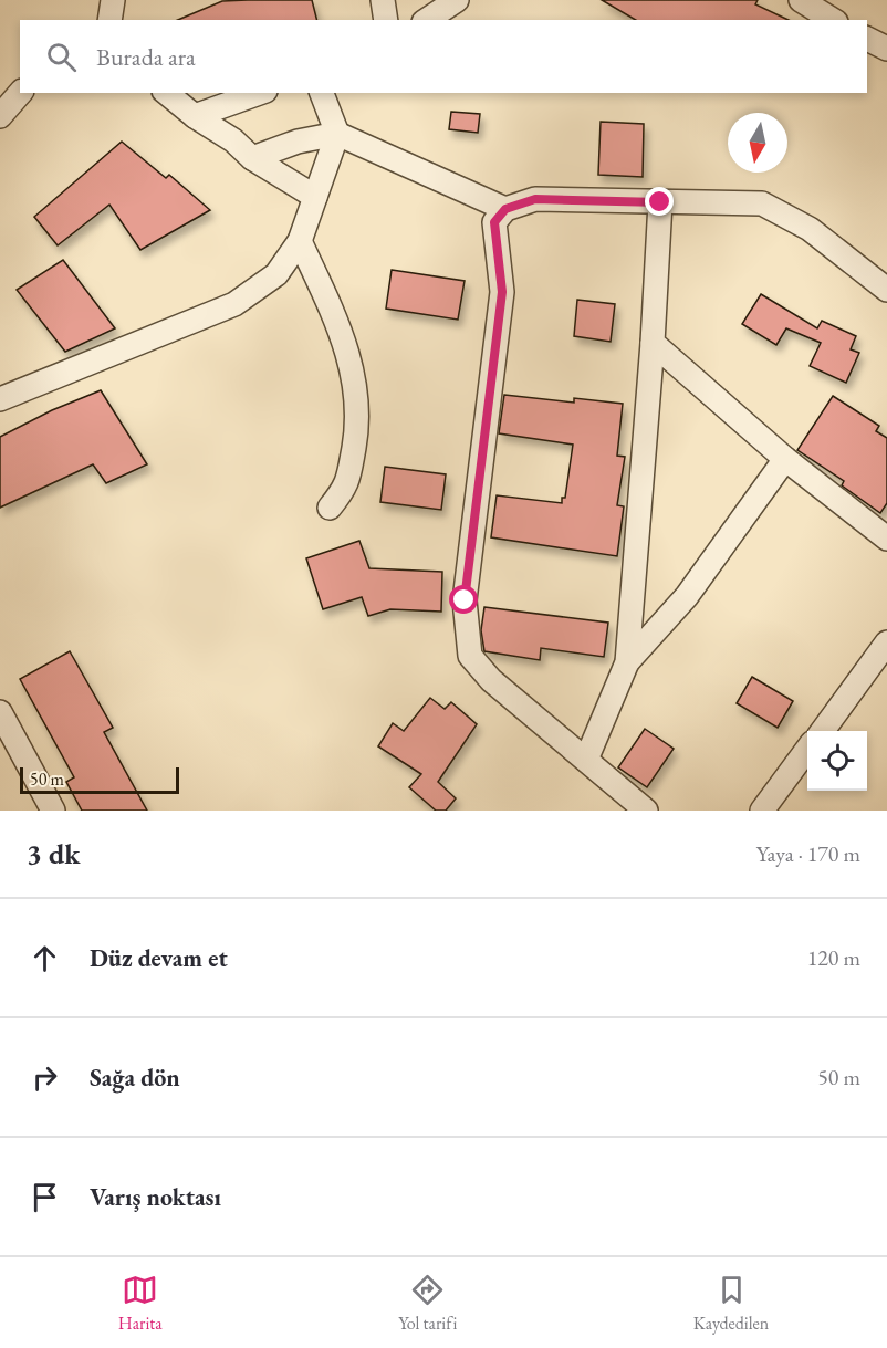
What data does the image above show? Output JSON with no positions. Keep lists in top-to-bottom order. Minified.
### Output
{"scale_bar":"50 m","north":"bottom","page":{"search":"Burada ara","scale":"50 m","heading":["3 dk","Yaya · 170 m"],"list":[["Düz devam et","120 m"],["Sağa dön","50 m"],"Varış noktası"],"nav":["Harita","Yol tarifi","Kaydedilen"]}}
